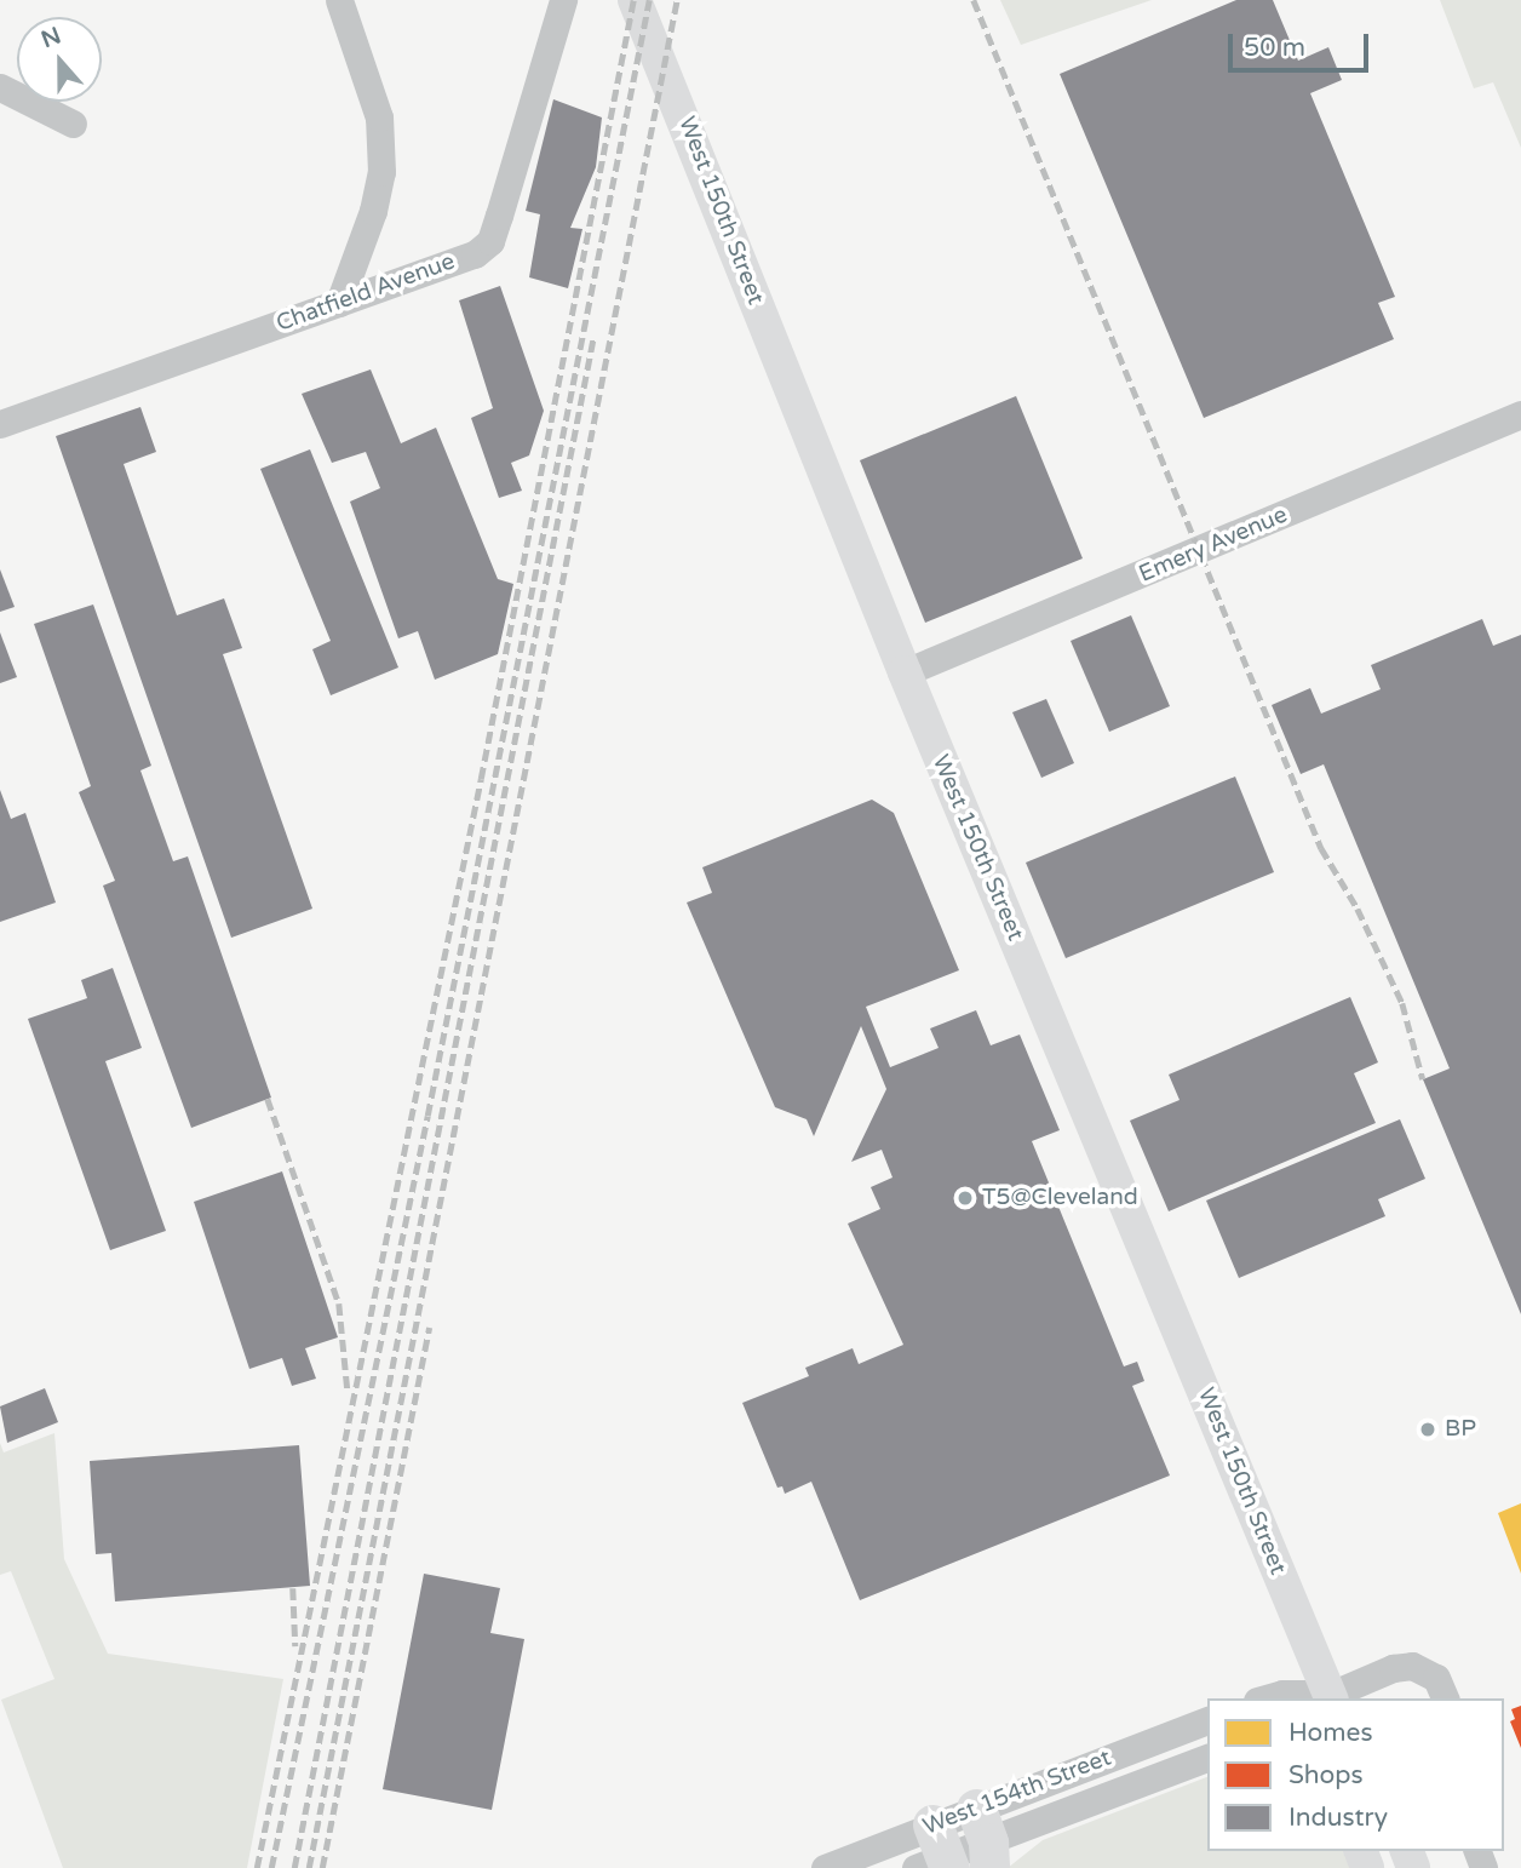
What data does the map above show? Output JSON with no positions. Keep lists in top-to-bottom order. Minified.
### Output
{"streets":{"main road":["West 150th Street"],"street":["Chatfield Avenue","Emery Avenue","West 154th Street"]},"crossings":[["West 150th Street","Emery Avenue"]],"places":["T5@Cleveland","BP"],"legend":["Homes","Shops","Industry"],"scale_bar":"50 m","north":"top"}
